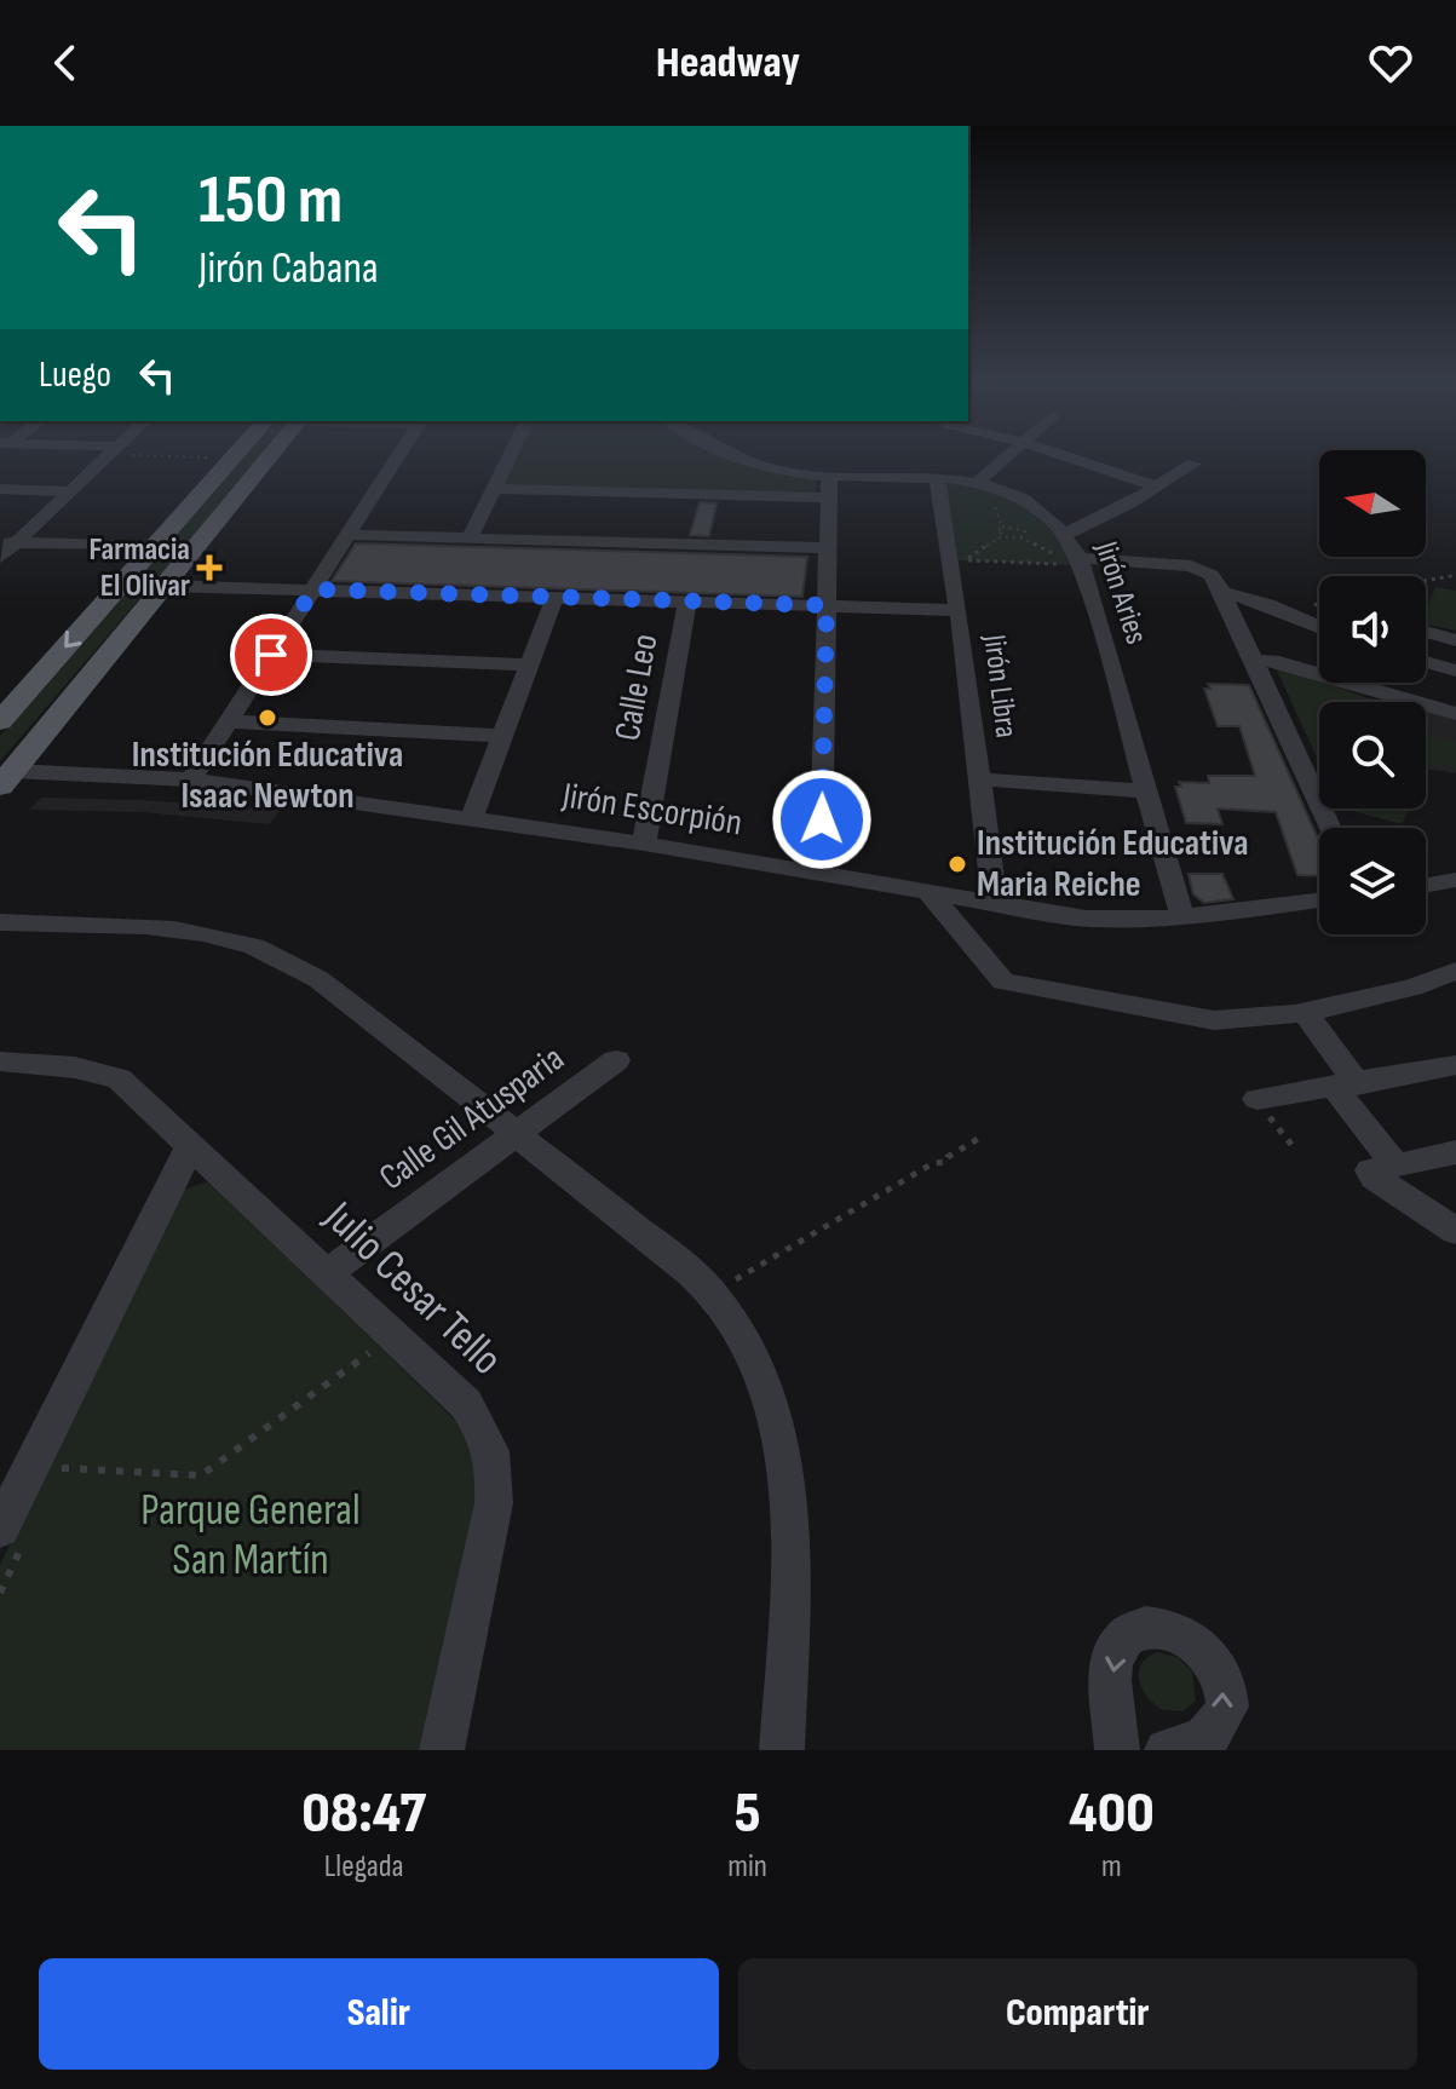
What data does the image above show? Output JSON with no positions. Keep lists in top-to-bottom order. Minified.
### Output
{"streets":{"street":["Jirón Aries","Jirón Libra","Calle Leo","Jirón Escorpión","Calle Gil Atusparia","Julio Cesar Tello"]},"crossings":[["Jirón Aries","Jirón Libra"],["Jirón Aries","Jirón Escorpión"],["Jirón Libra","Jirón Escorpión"],["Calle Leo","Jirón Escorpión"],["Calle Gil Atusparia","Julio Cesar Tello"]],"parks":["Parque General San Martín"],"places":{"health":["Farmacia El Olivar"],"other":["Institución Educativa Isaac Newton","Institución Educativa Maria Reiche"]},"north":"left","page":{"header":"Headway","turn":["150 m","Jirón Cabana"],"then":"Luego","eta":["08:47","Llegada","5","min","400","m"],"buttons":["Salir","Compartir"]}}
